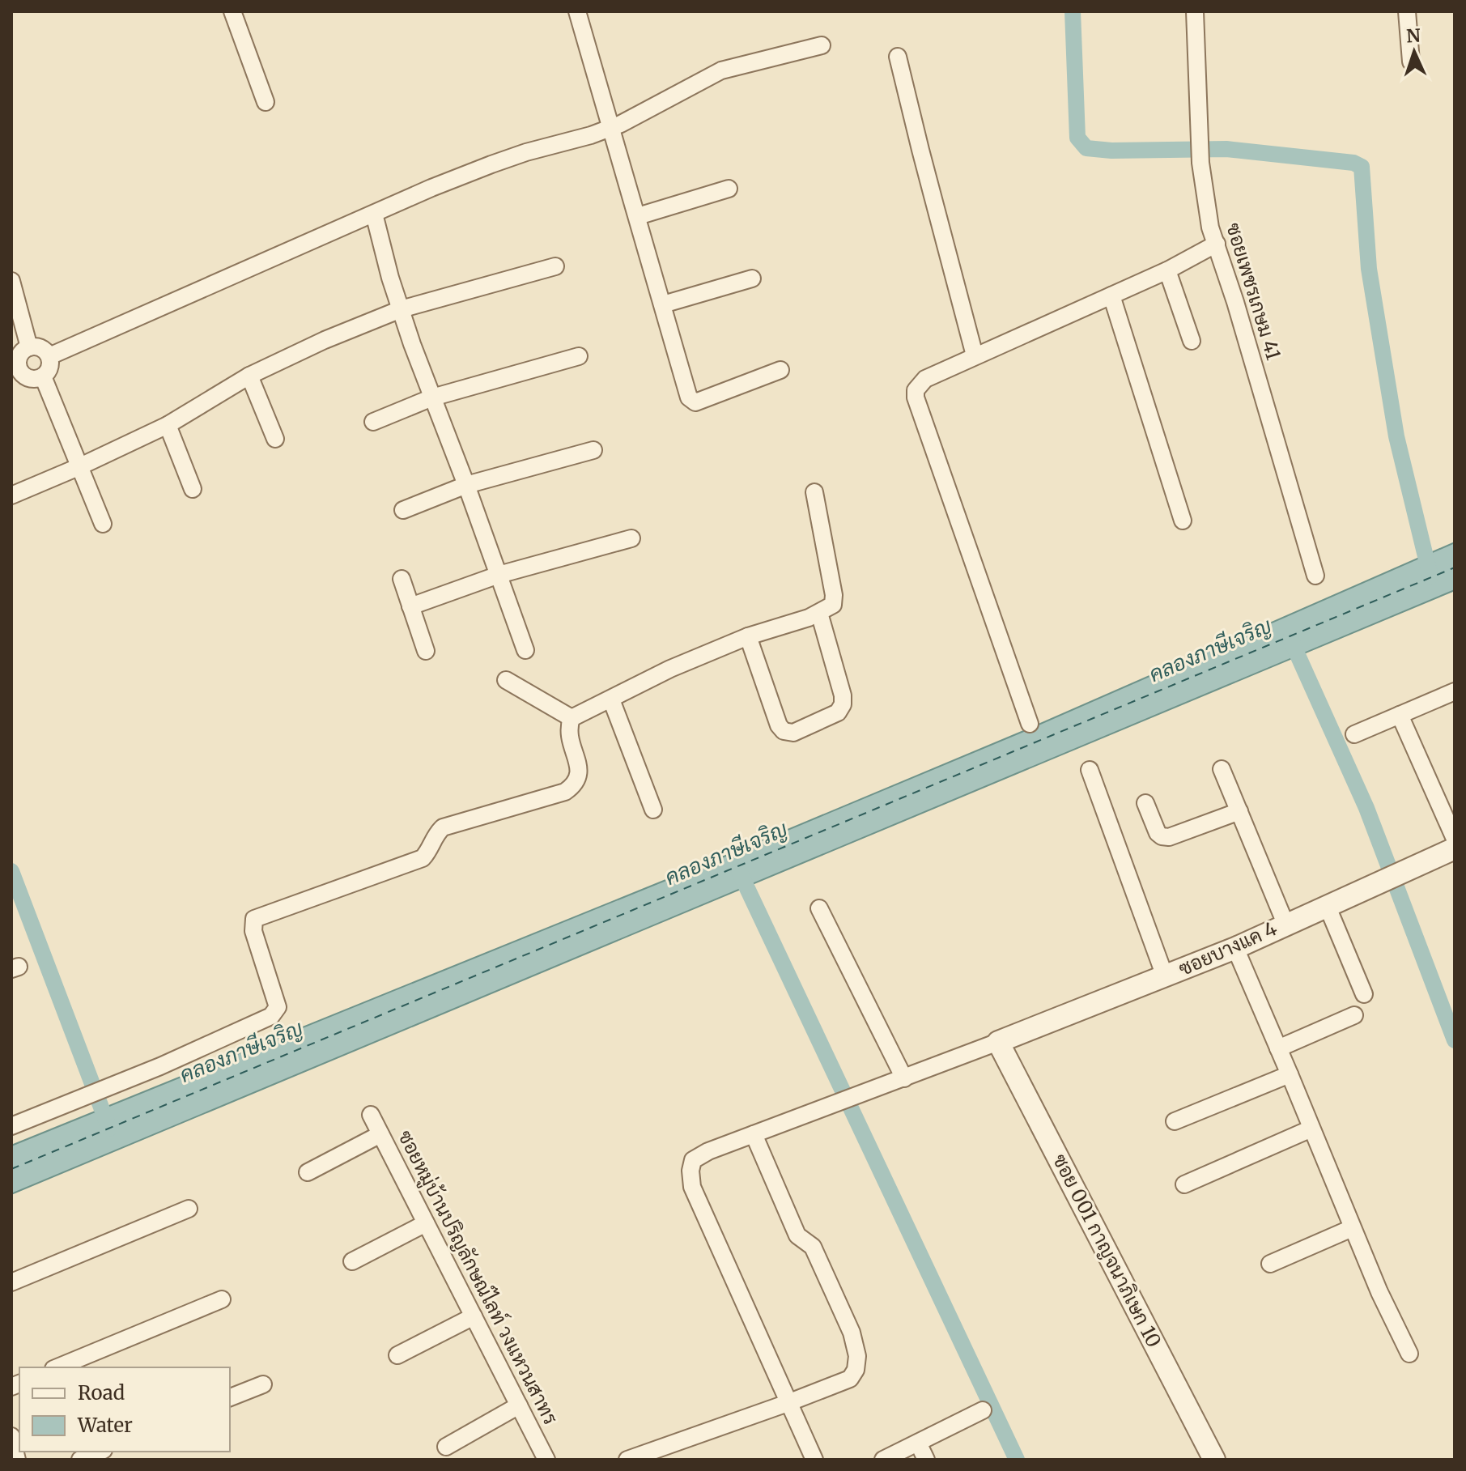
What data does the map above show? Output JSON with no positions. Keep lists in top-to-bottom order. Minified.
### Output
{"streets":{"street":["ซอยเพชรเกษม 41","ซอยบางแค 4","ซอย 001 กาญจนาภิเษก 10","ซอยหมู่บ้านปริญลักษณ์ไลท์ วงแหวนสาทร"]},"crossings":[["ซอยบางแค 4","ซอย 001 กาญจนาภิเษก 10"]],"water":["คลองภาษีเจริญ"],"legend":["Road","Water"],"north":"top"}
